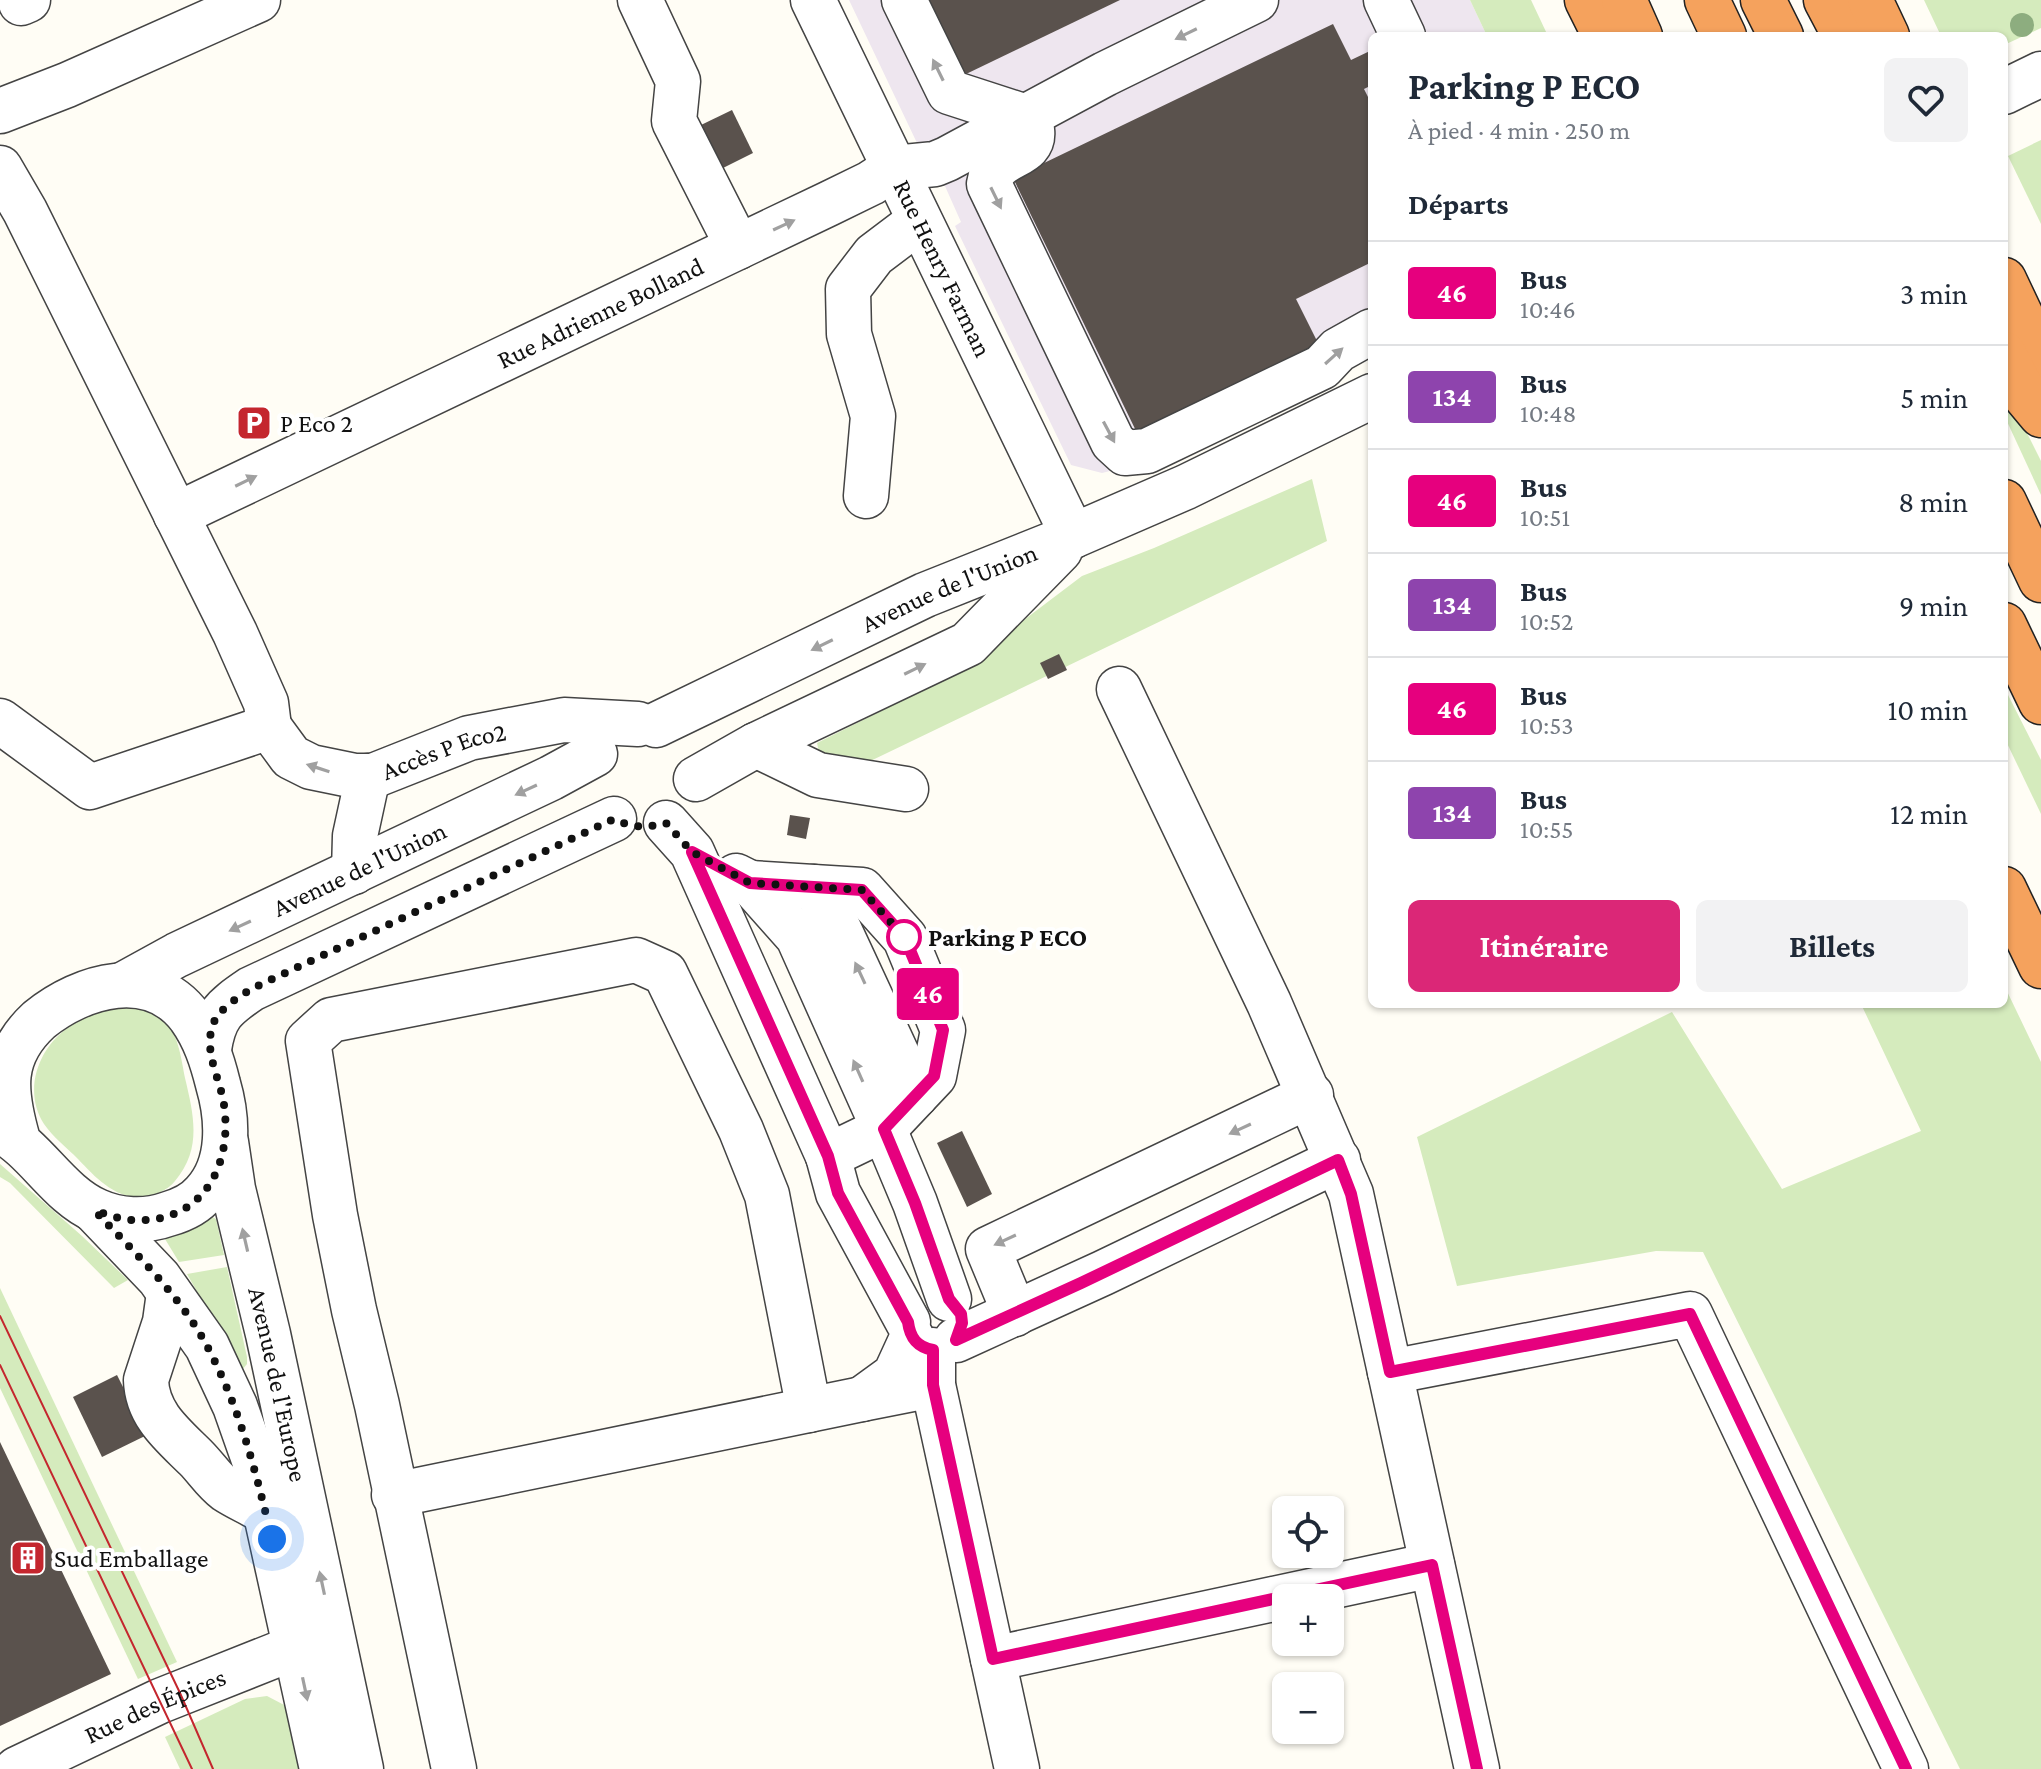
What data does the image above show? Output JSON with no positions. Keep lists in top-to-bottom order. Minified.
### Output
{"streets":{"street":["Rue Henry Farman","Rue Adrienne Bolland","Avenue de l'Union","Accès P Eco2","Avenue de l'Europe","Rue des Épices"]},"crossings":[["Rue Henry Farman","Rue Adrienne Bolland"],["Rue Henry Farman","Avenue de l'Union"],["Avenue de l'Union","Accès P Eco2"],["Avenue de l'Union","Avenue de l'Europe"],["Avenue de l'Europe","Rue des Épices"]],"places":{"parking":["P Eco 2"],"other":["Parking P ECO"],"building":["Sud Emballage"]},"lines":["bus line 46"],"page":{"on_map":"46","heading":[["Parking P ECO","À pied · 4 min · 250 m"],"Départs"],"list":[{"mark":"46","name":"Bus","note":"10:46","value":"3 min"},{"mark":"134","name":"Bus","note":"10:48","value":"5 min"},{"mark":"46","name":"Bus","note":"10:51","value":"8 min"},{"mark":"134","name":"Bus","note":"10:52","value":"9 min"},{"mark":"46","name":"Bus","note":"10:53","value":"10 min"},{"mark":"134","name":"Bus","note":"10:55","value":"12 min"}],"buttons":["Itinéraire","Billets"],"map_buttons":["+","−"]}}
